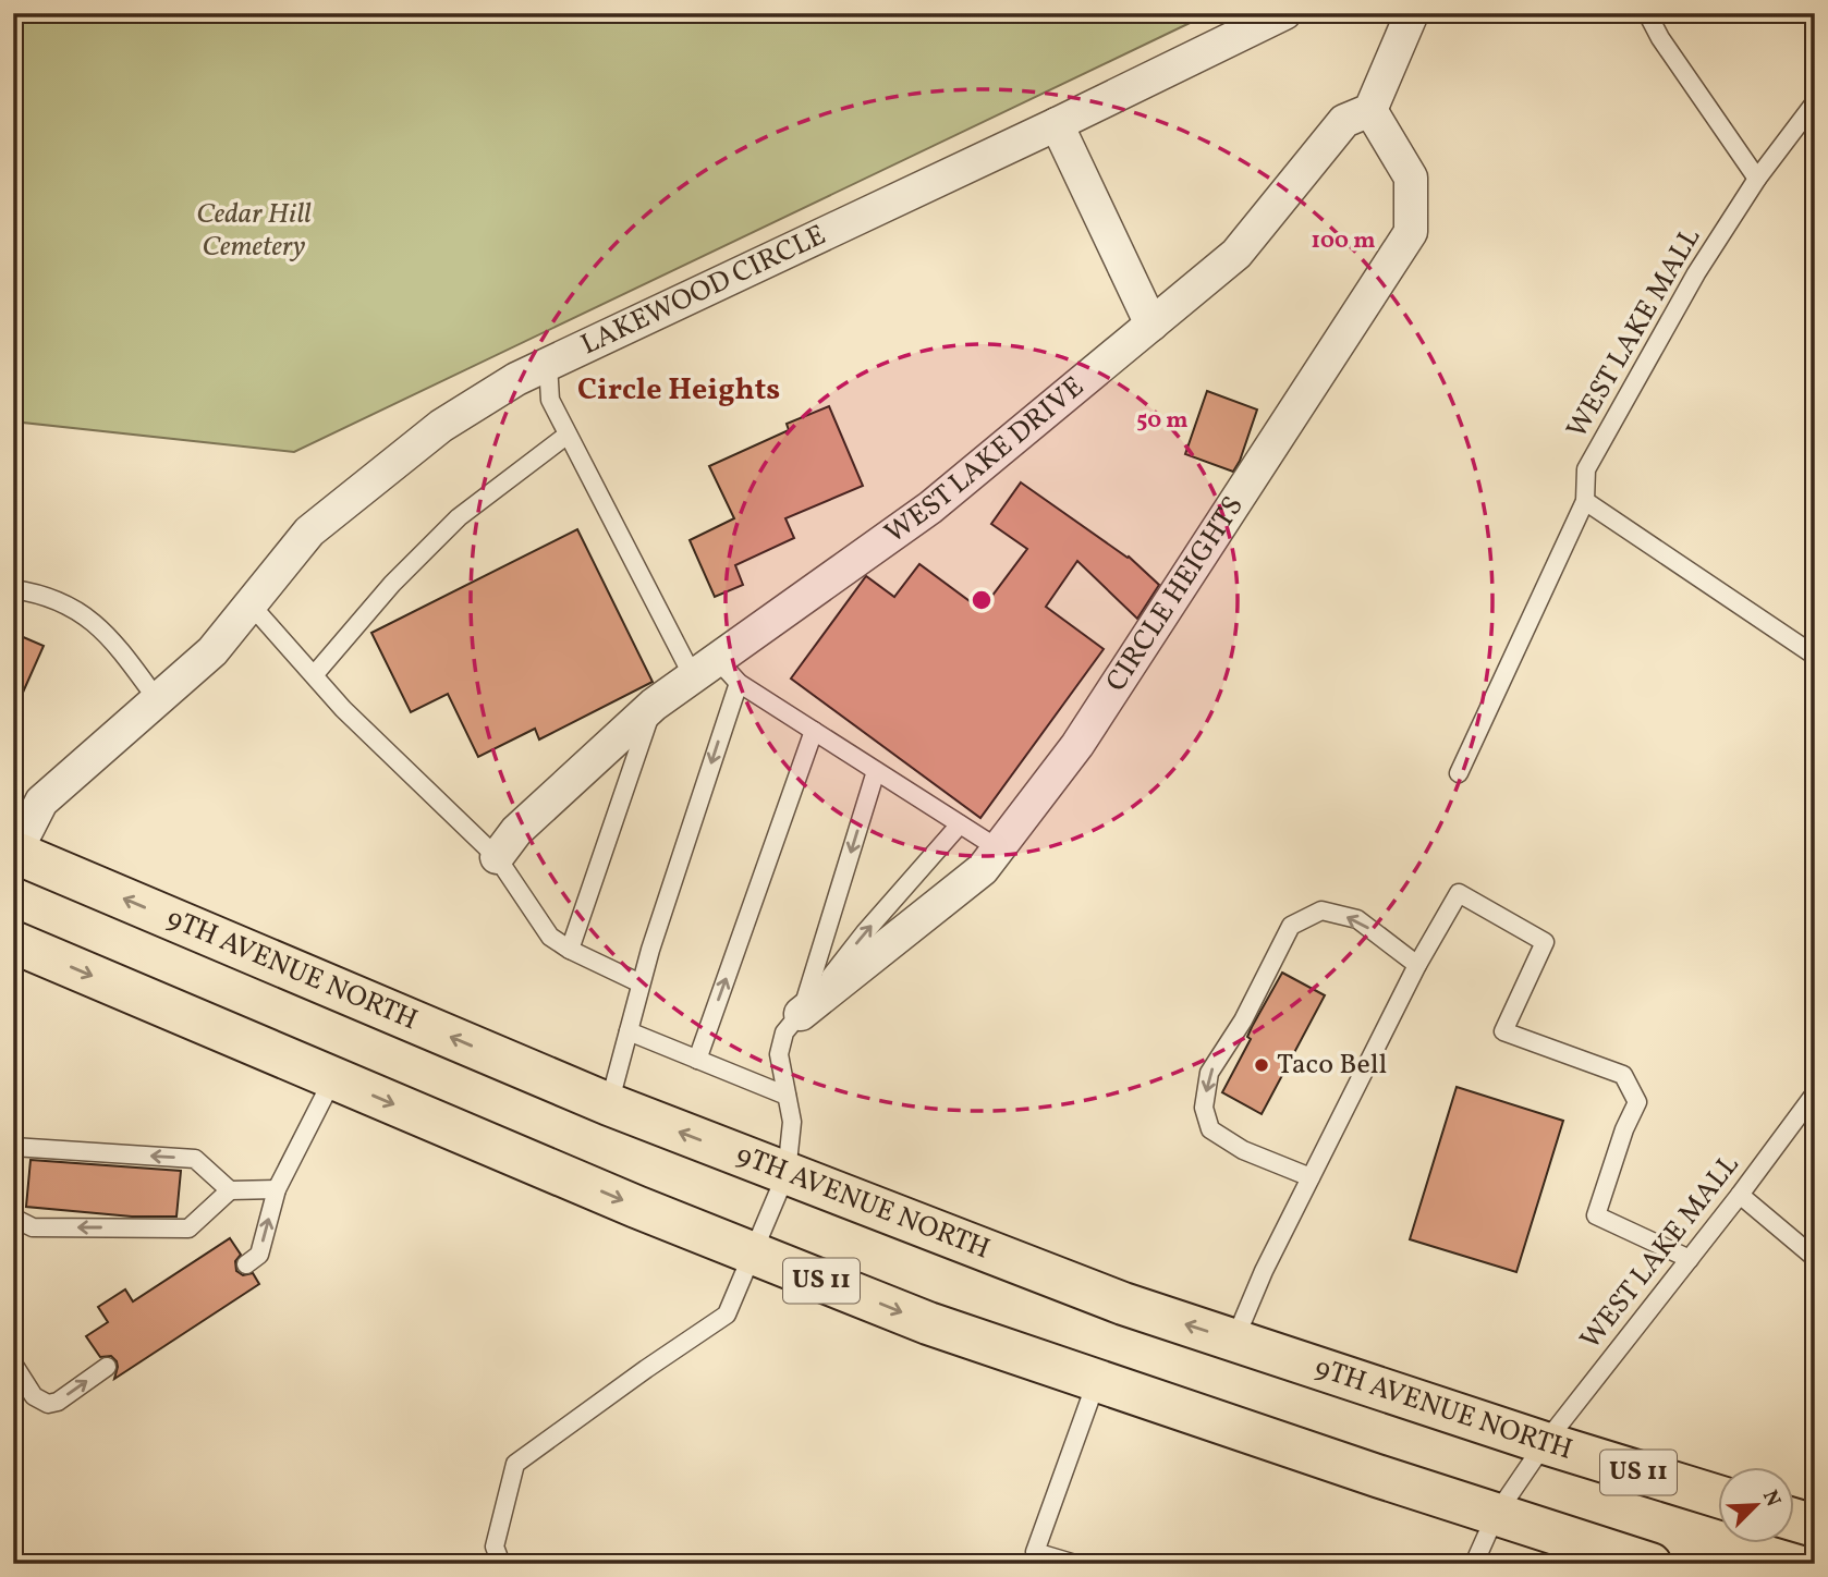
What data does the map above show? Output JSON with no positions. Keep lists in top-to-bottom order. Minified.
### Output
{"streets":{"main road":["9TH AVENUE NORTH","US 11"],"street":["LAKEWOOD CIRCLE","WEST LAKE DRIVE","CIRCLE HEIGHTS"],"lane":["WEST LAKE MALL"]},"crossings":[["LAKEWOOD CIRCLE","9TH AVENUE NORTH"],["WEST LAKE MALL","9TH AVENUE NORTH"],["WEST LAKE MALL","US 11"],["WEST LAKE DRIVE","CIRCLE HEIGHTS"]],"districts":["Circle Heights"],"parks":["Cedar Hill Cemetery"],"places":["Taco Bell"],"north":"top right","rings":["100 m","50 m"]}
